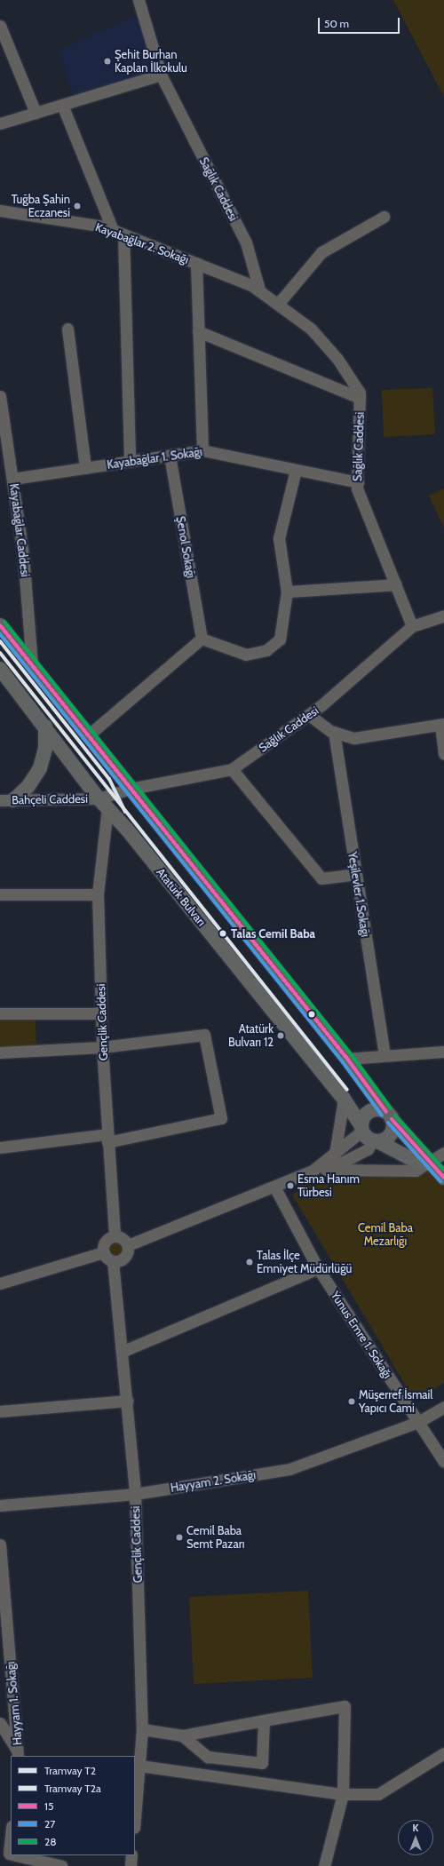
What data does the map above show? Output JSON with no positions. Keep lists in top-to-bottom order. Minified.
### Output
{"streets":{"main road":["Atatürk Bulvarı"],"street":["Sağlık Caddesi","Kayabağlar 2. Sokağı","Kayabağlar 1. Sokağı","Kayabağlar Caddesi","Şenol Sokağı","Bahçeli Caddesi","Yeşilevler 1.Sokağı","Gençlik Caddesi","Yunus Emre 1. Sokağı","Hayyam 2. Sokağı","Hayyam 1. Sokağı"]},"crossings":[["Sağlık Caddesi","Kayabağlar 2. Sokağı"],["Sağlık Caddesi","Kayabağlar 1. Sokağı"],["Sağlık Caddesi","Bahçeli Caddesi"],["Sağlık Caddesi","Atatürk Bulvarı"],["Sağlık Caddesi","Gençlik Caddesi"],["Kayabağlar 1. Sokağı","Kayabağlar Caddesi"],["Kayabağlar 1. Sokağı","Şenol Sokağı"],["Bahçeli Caddesi","Atatürk Bulvarı"],["Bahçeli Caddesi","Gençlik Caddesi"],["Atatürk Bulvarı","Gençlik Caddesi"],["Gençlik Caddesi","Hayyam 2. Sokağı"],["Yunus Emre 1. Sokağı","Hayyam 2. Sokağı"]],"parks":["Cemil Baba Mezarlığı"],"places":["Şehit Burhan Kaplan İlkokulu","Tuğba Şahin Eczanesi","Talas Cemil Baba","Atatürk Bulvarı 12","Esma Hanım Türbesi","Talas İlçe Emniyet Müdürlüğü","Müşerref İsmail Yapıcı Cami","Cemil Baba Semt Pazarı"],"lines":["transit line 28","transit line 15","transit line 27","tram line T2a","tram line T2"],"legend":["Tramvay T2","Tramvay T2a","15","27","28"],"scale_bar":"50 m","north":"top"}
